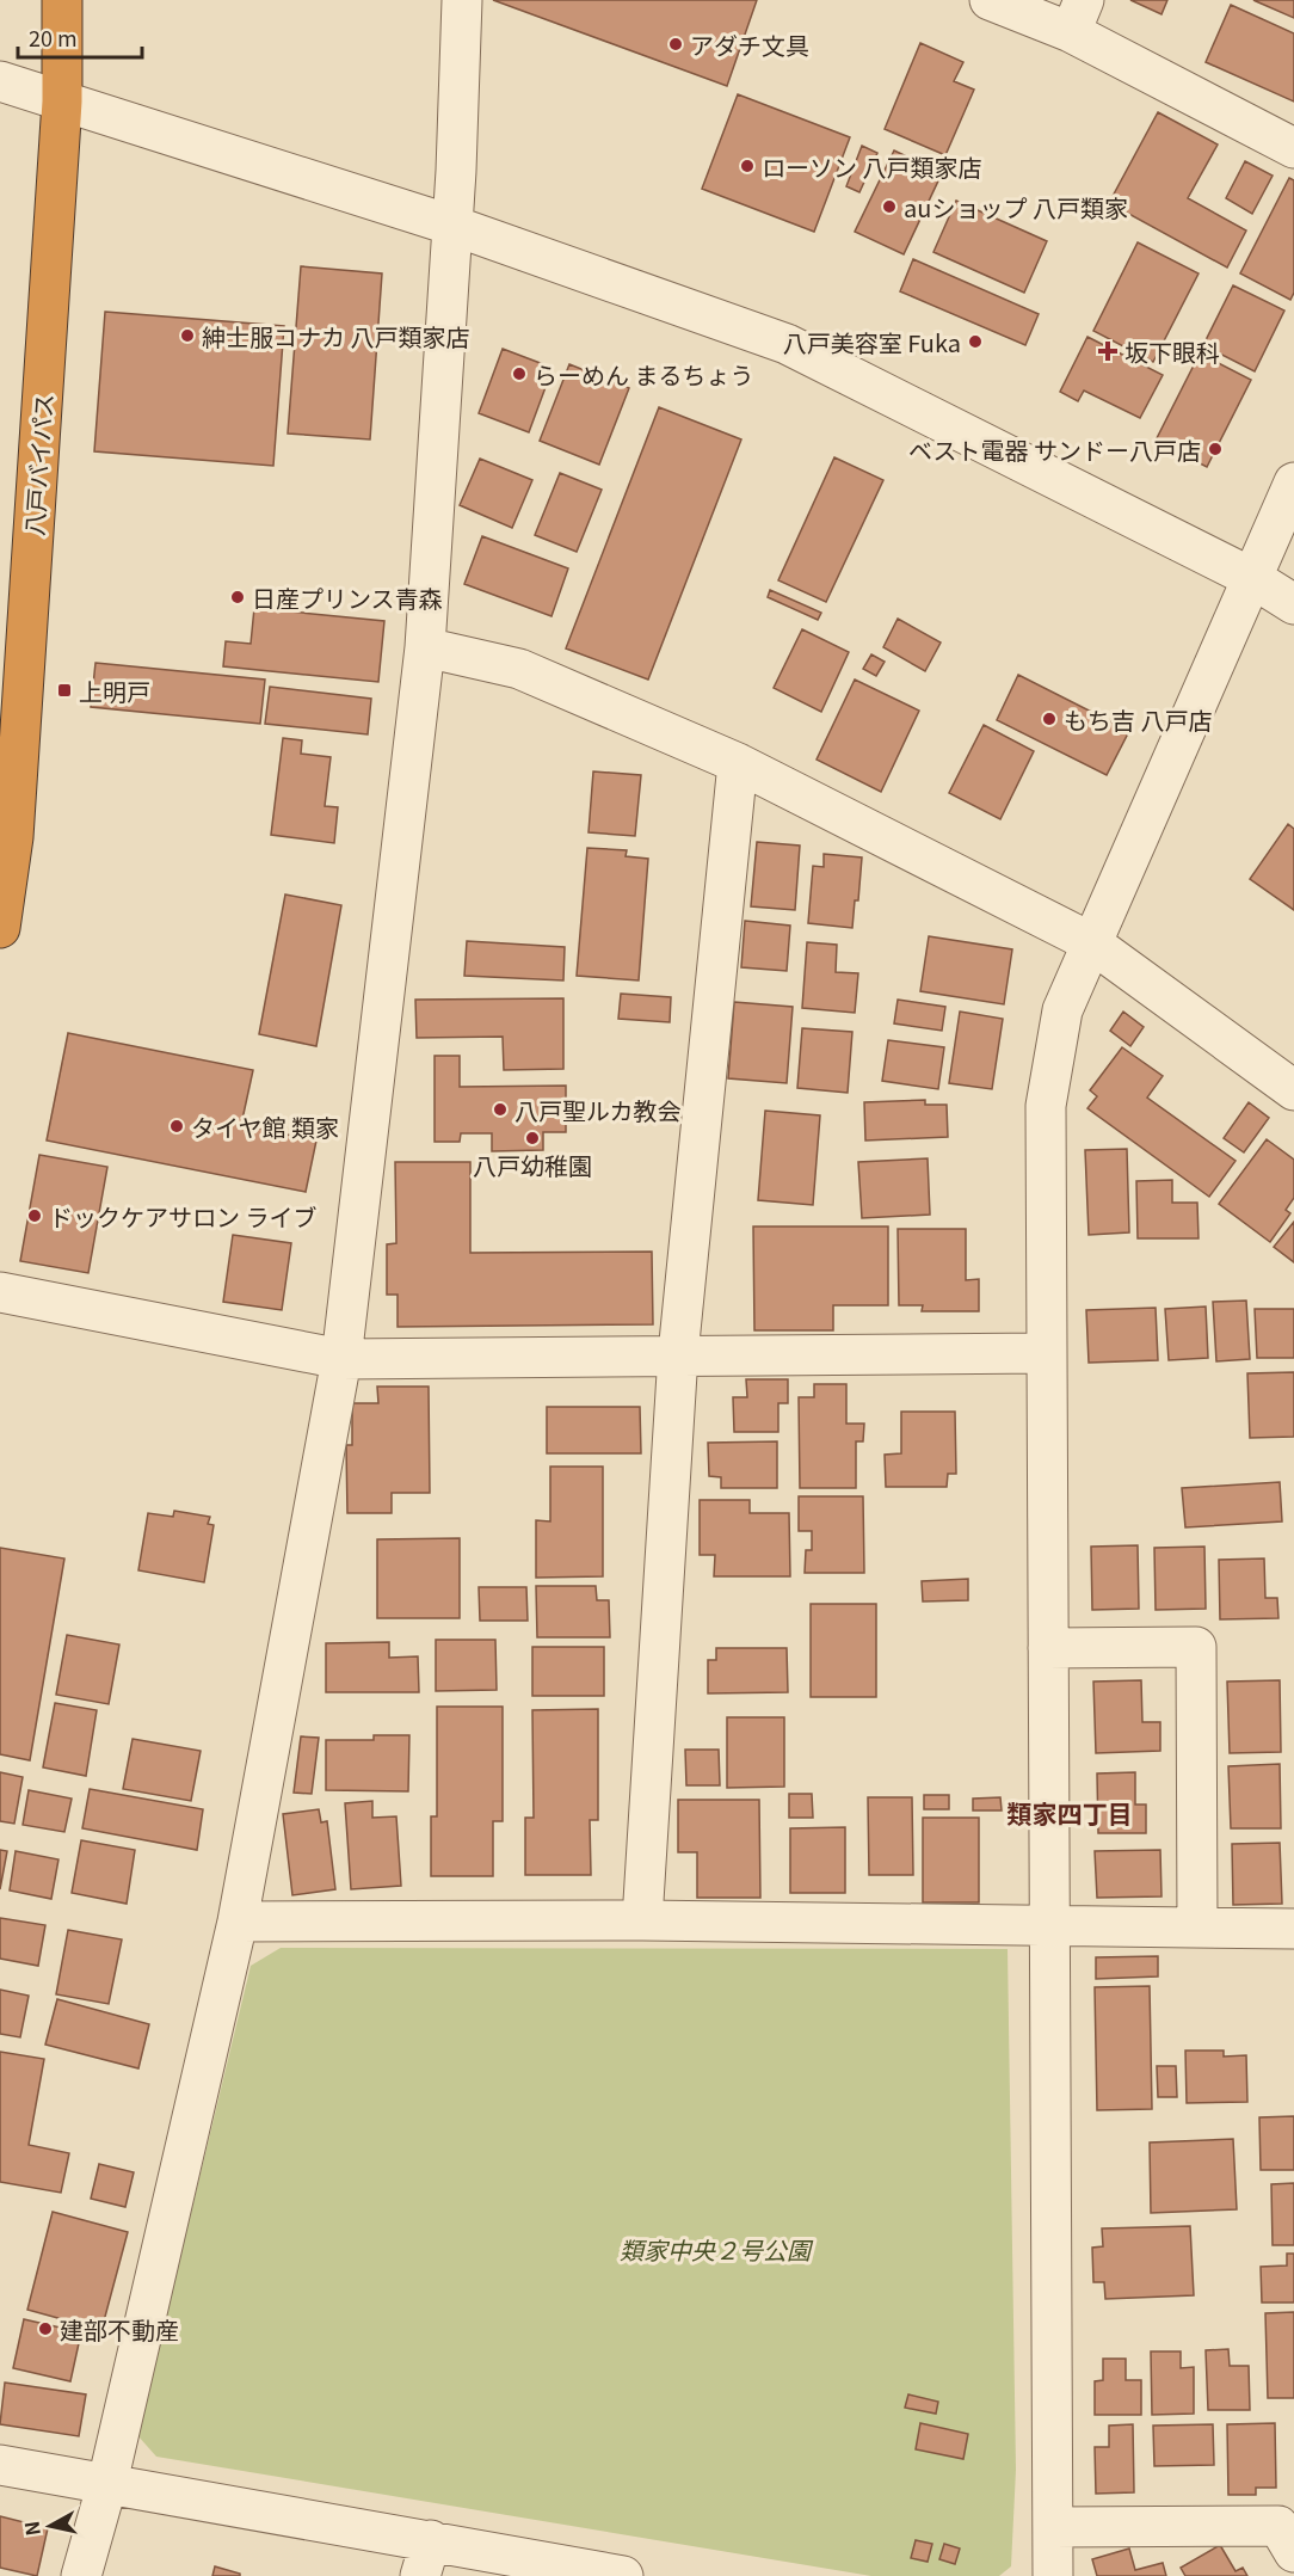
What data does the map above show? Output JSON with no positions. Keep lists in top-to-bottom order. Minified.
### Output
{"streets":{"highway":["八戸バイパス"]},"districts":["類家四丁目"],"parks":["類家中央２号公園"],"places":{"other":["アダチ文具","ローソン 八戸類家店","auショップ 八戸類家","紳士服コナカ 八戸類家店","八戸美容室 Fuka","らーめん まるちょう","ベスト電器 サンドー八戸店","日産プリンス青森","もち吉 八戸店","八戸聖ルカ教会","タイヤ館 類家","八戸幼稚園","ドックケアサロン ライブ","建部不動産"],"health":["坂下眼科"],"transit":["上明戸"]},"scale_bar":"20 m","north":"left"}
